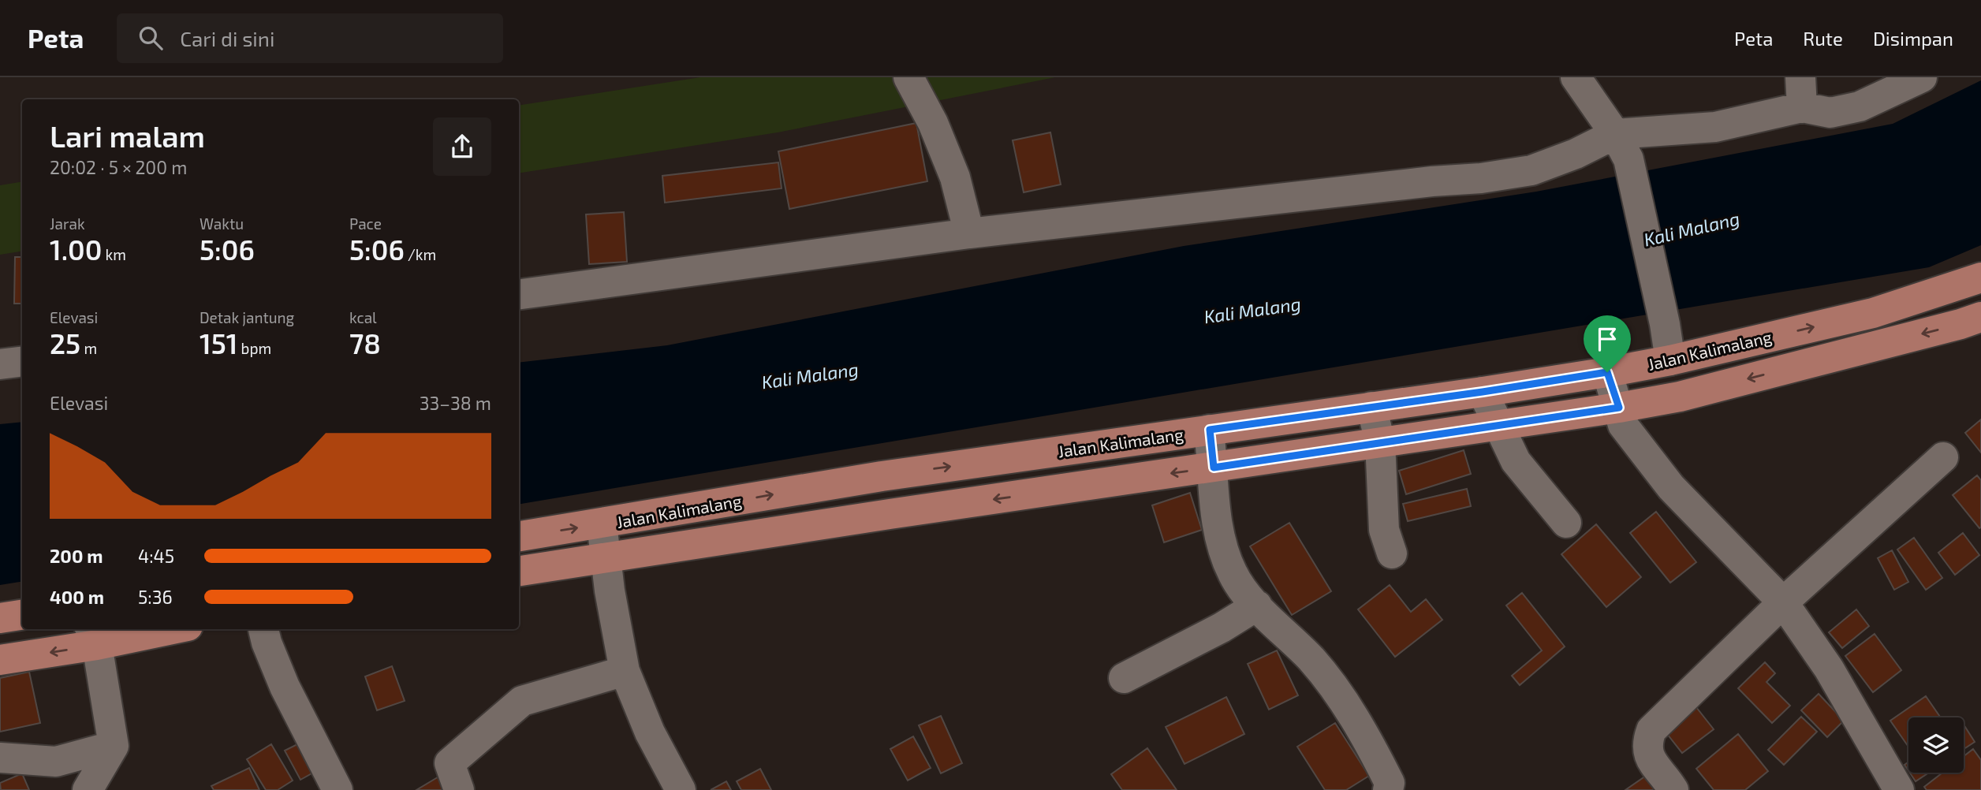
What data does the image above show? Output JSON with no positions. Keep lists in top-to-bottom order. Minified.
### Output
{"streets":{"main road":["Jalan Kalimalang"]},"water":["Kali Malang"],"page":{"header":"Peta","search":"Cari di sini","nav":["Peta","Rute","Disimpan"],"heading":["Lari malam","20:02 · 5 × 200 m"],"stats":[["Jarak","1.00 km"],["Waktu","5:06"],["Pace","5:06 /km"],["Elevasi","25 m"],["Detak jantung","151 bpm"],["kcal","78"]],"chart":["Elevasi","33–38 m"],"list":[{"name":"200 m","note":"4:45"},{"name":"400 m","note":"5:36"}]}}
